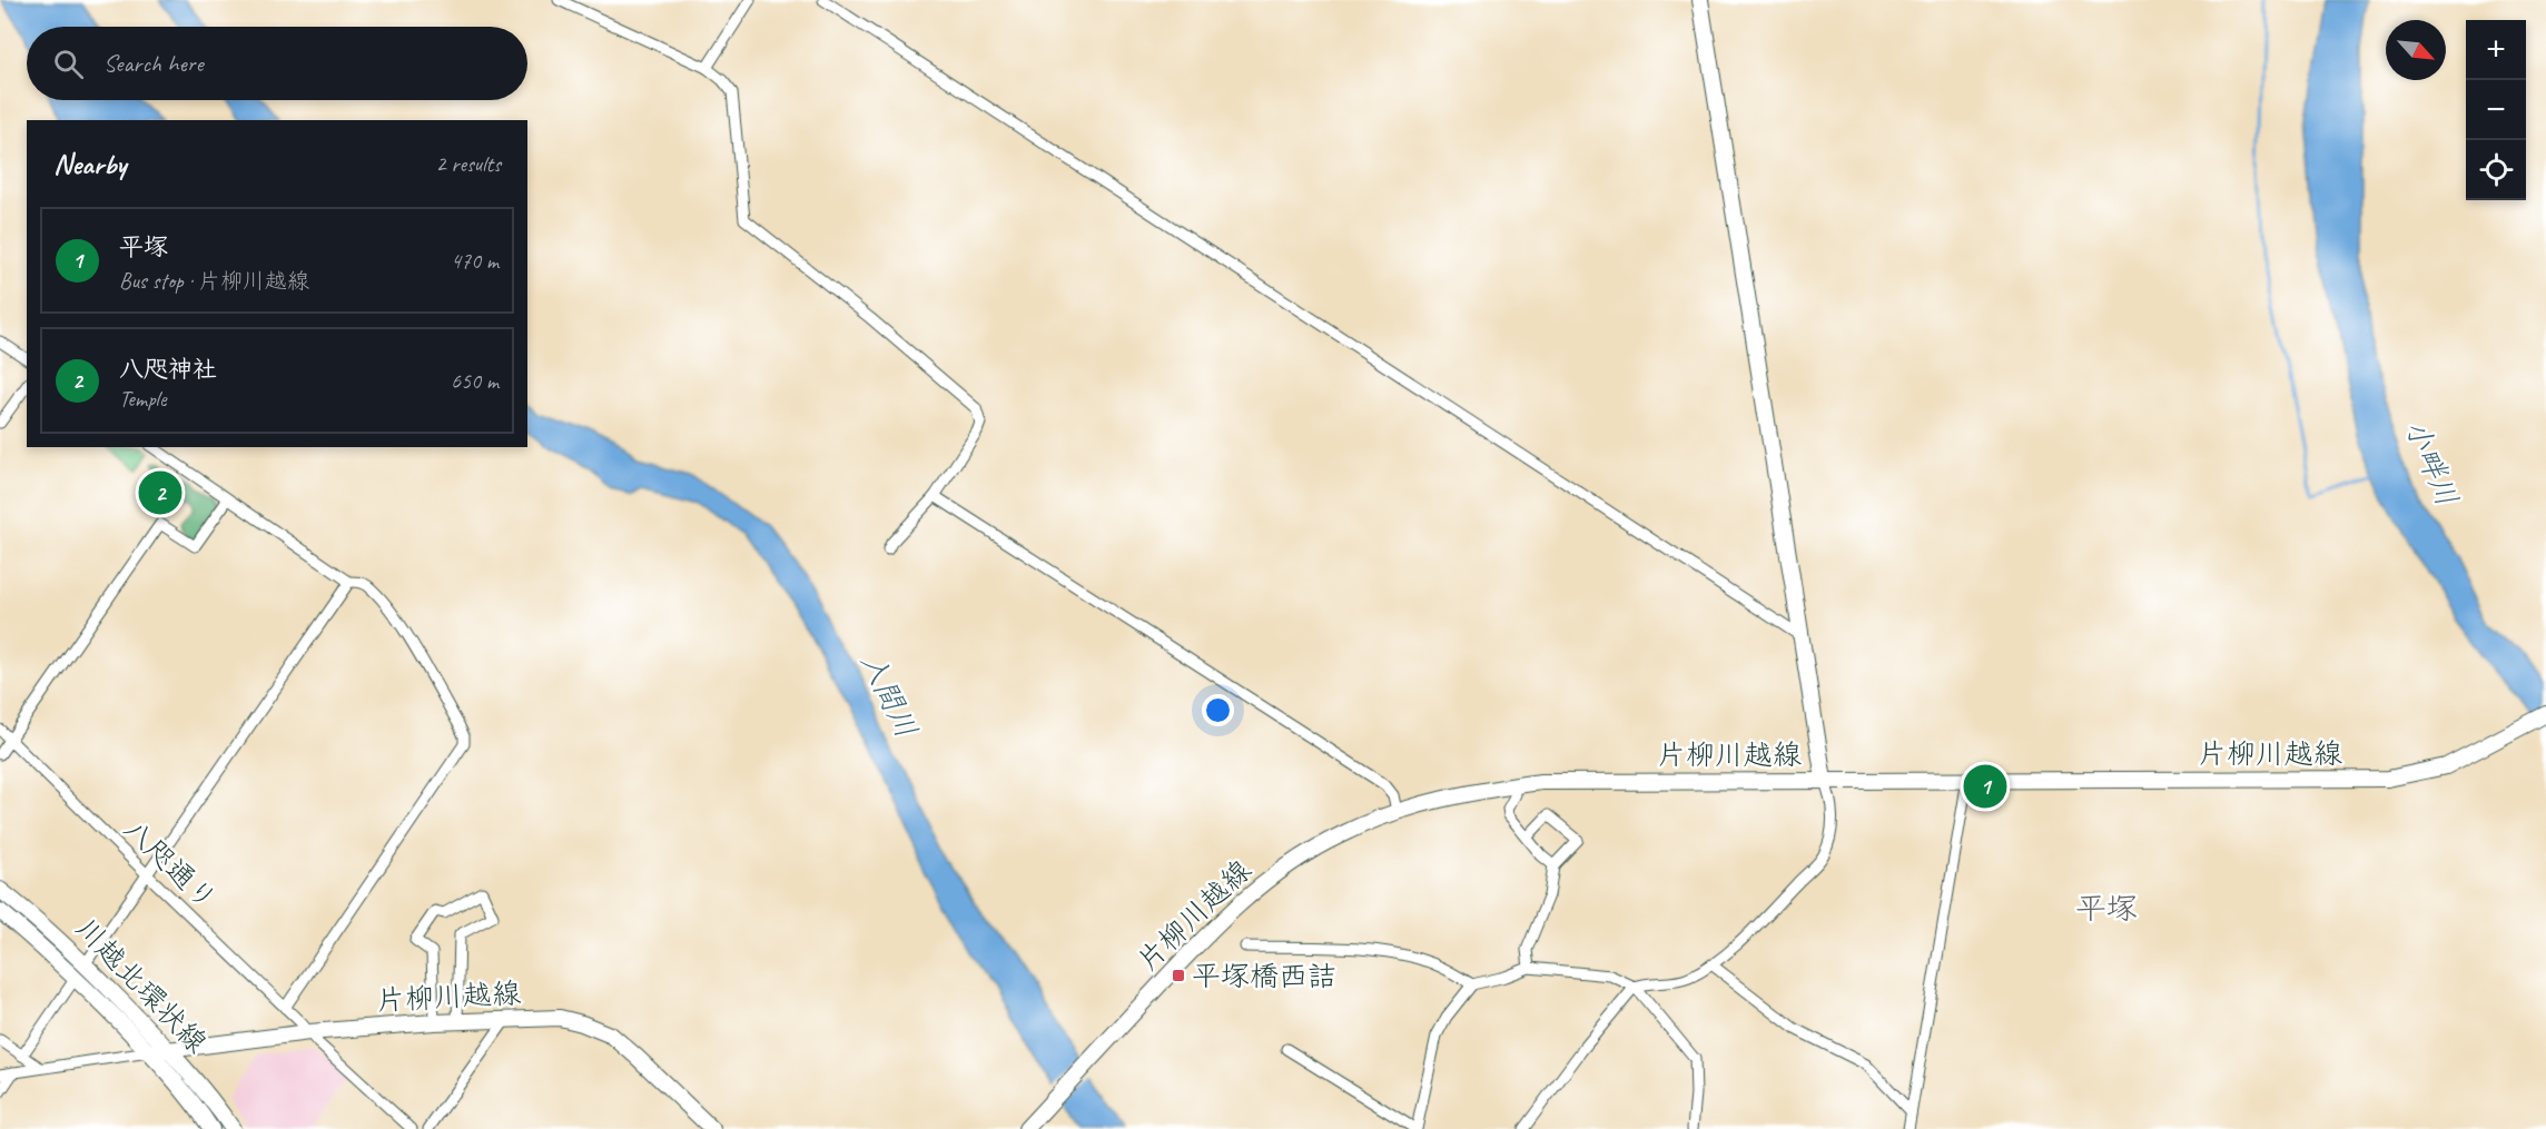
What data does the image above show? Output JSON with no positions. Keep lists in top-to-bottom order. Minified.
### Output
{"streets":{"main road":["片柳川越線","川越北環状線"],"street":["八咫通り"]},"crossings":[["片柳川越線","八咫通り"],["片柳川越線","川越北環状線"]],"districts":["平塚"],"water":["小畔川","入間川"],"places":{"transit":["平塚橋西詰"]},"north":"bottom right","page":{"map_buttons":["+","−"],"search":"Search here","heading":["Nearby","2 results"],"list":[{"mark":"1","name":"平塚","note":"Bus stop · 片柳川越線","value":"470 m"},{"mark":"2","name":"八咫神社","note":"Temple","value":"650 m"}],"pins":["2","1"]}}
